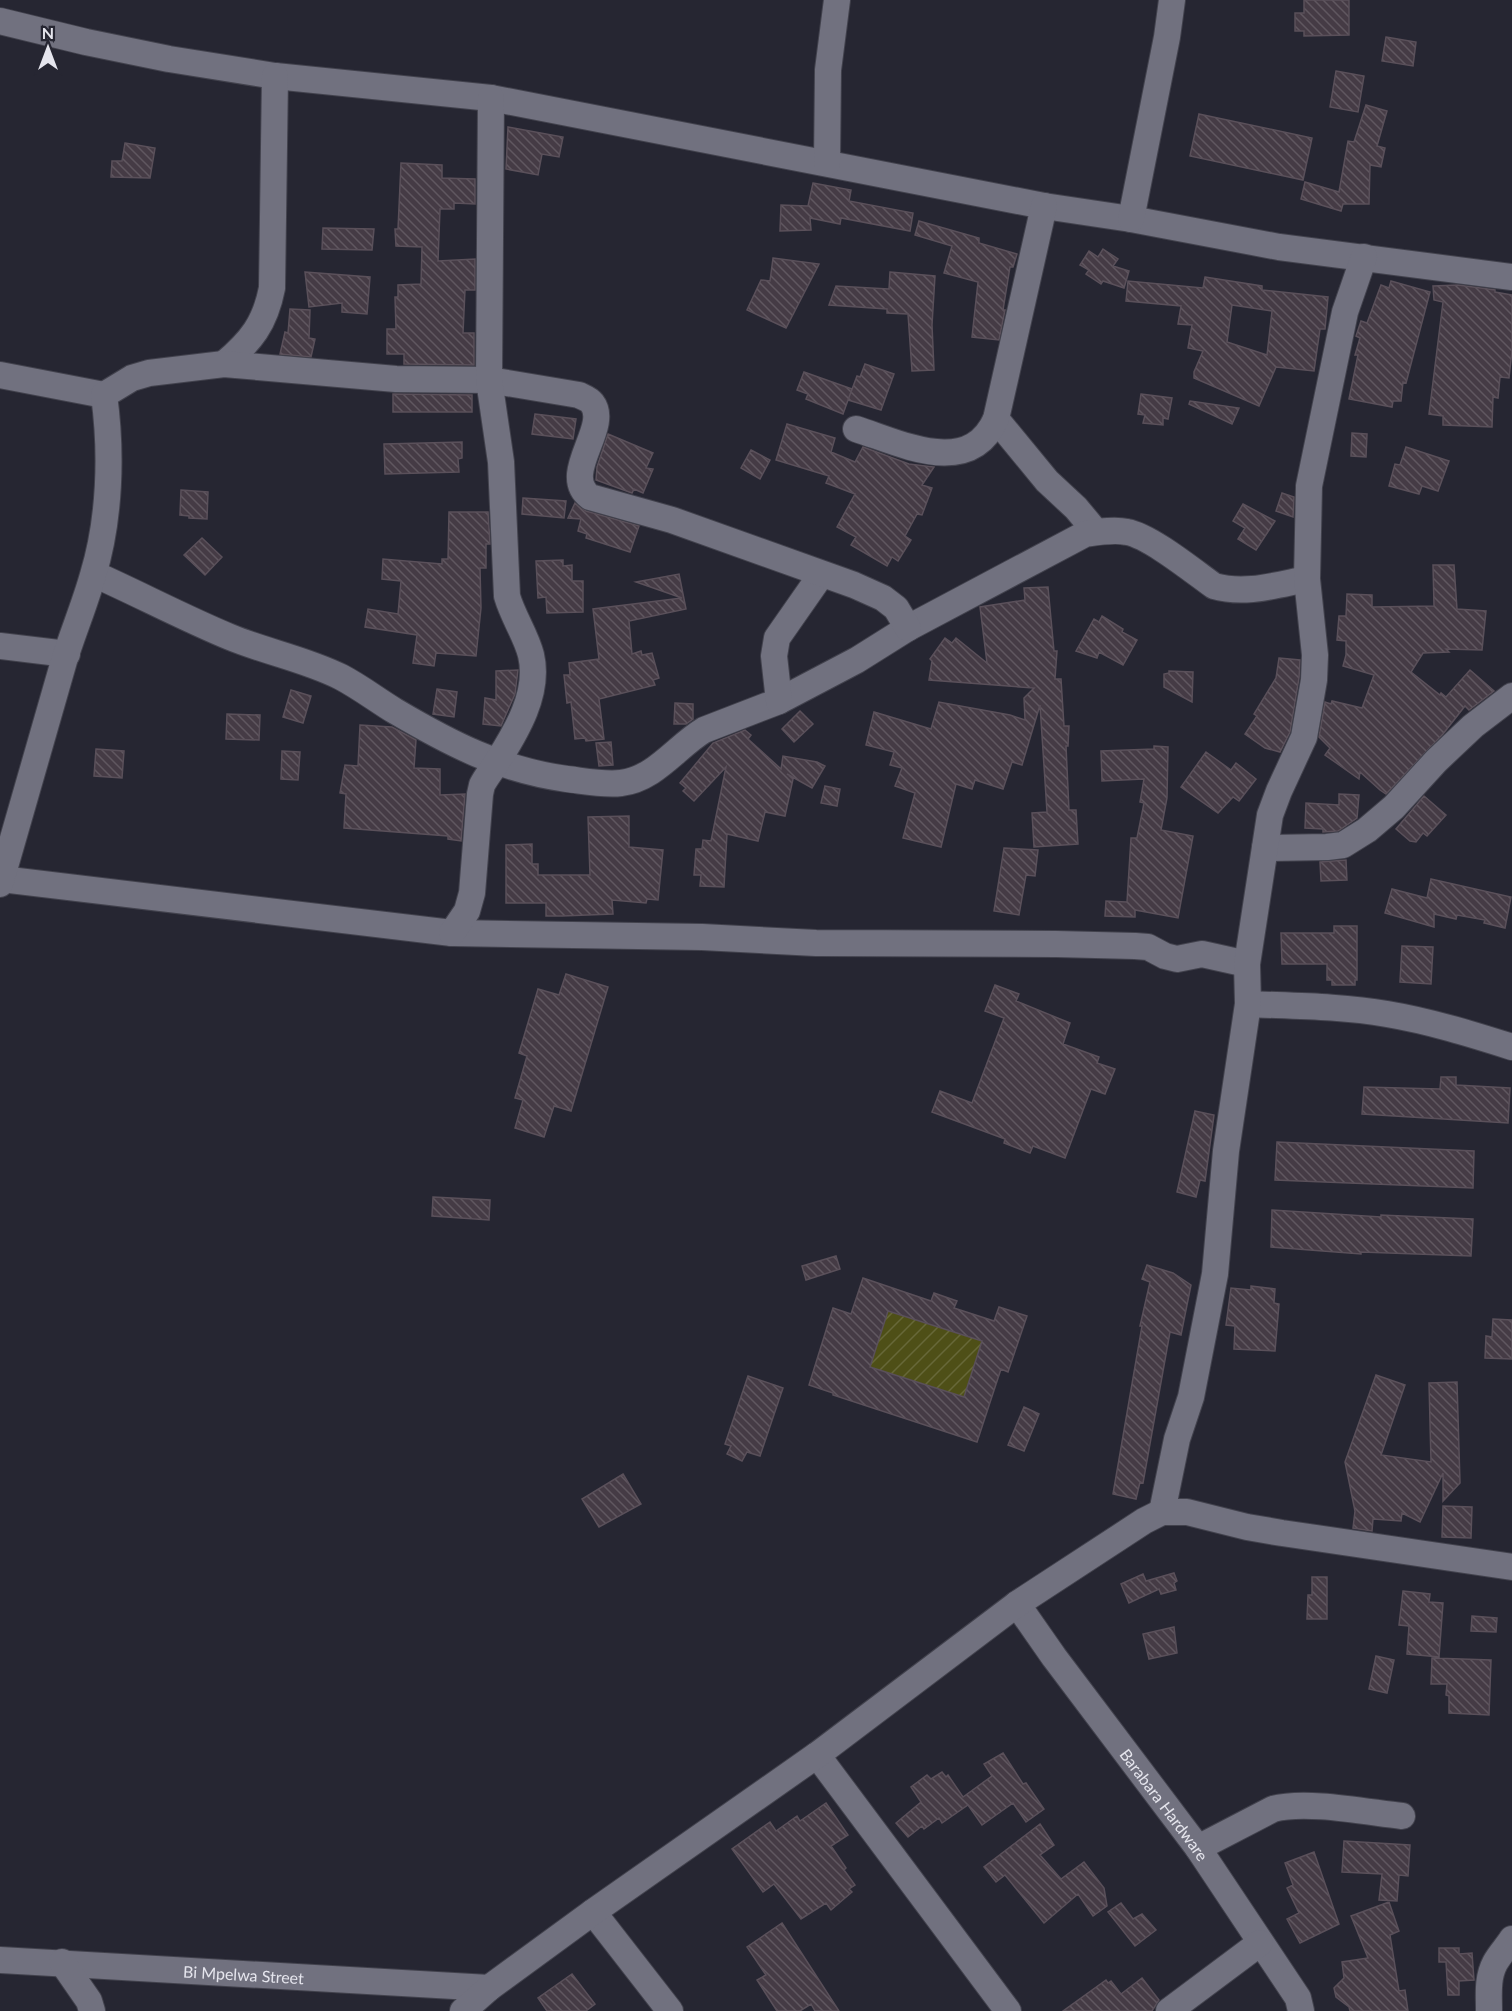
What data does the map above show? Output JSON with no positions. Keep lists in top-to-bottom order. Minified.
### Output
{"streets":{"street":["Barabara Hardware","Bi Mpelwa Street"]},"north":"top"}
